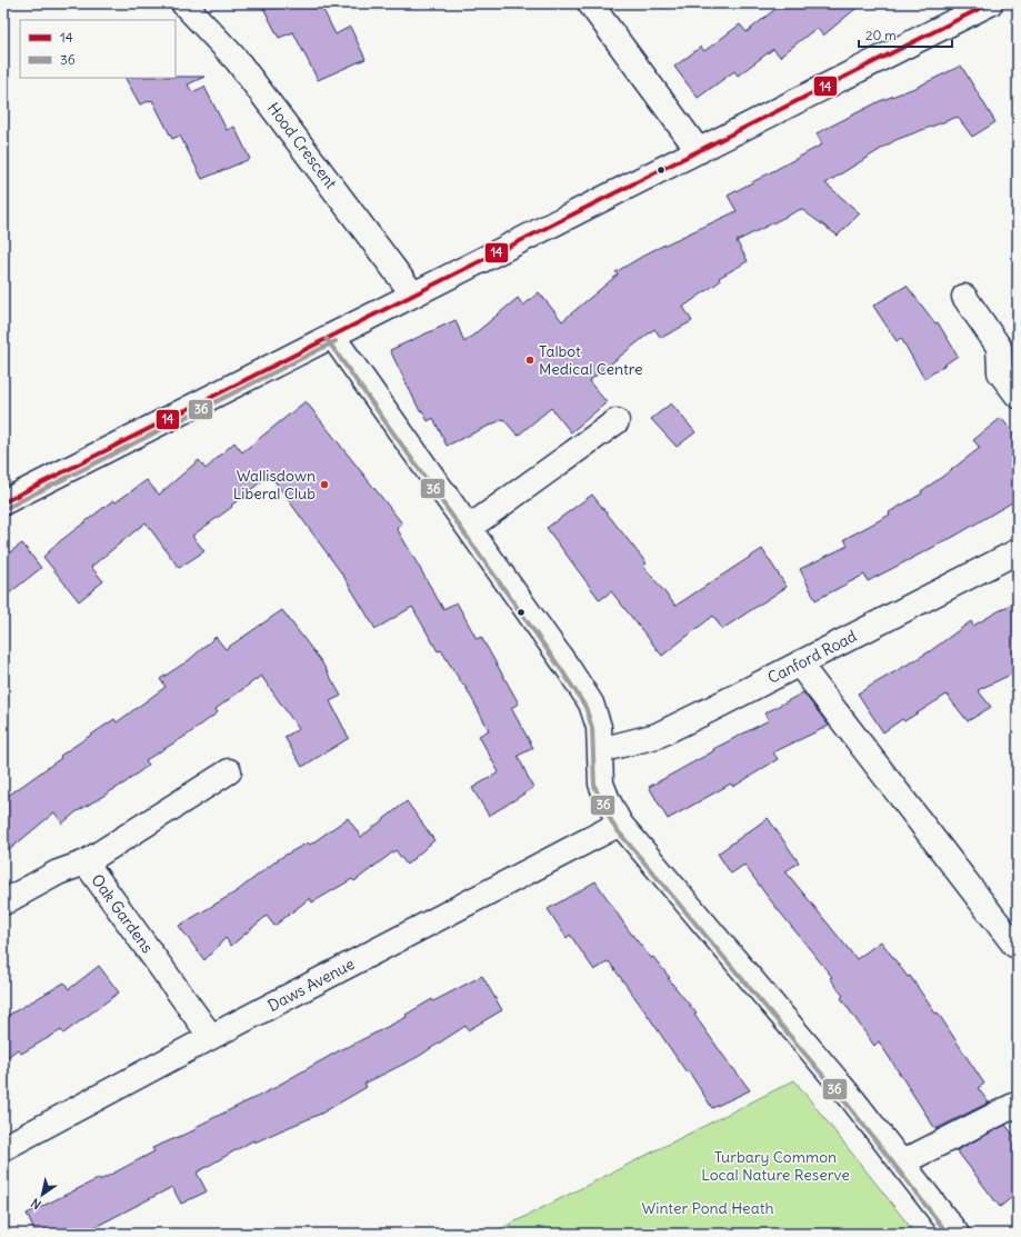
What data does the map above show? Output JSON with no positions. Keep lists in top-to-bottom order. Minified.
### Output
{"streets":{"street":["Hood Crescent","Canford Road","Oak Gardens","Daws Avenue"]},"crossings":[["Oak Gardens","Daws Avenue"]],"parks":["Turbary Common Local Nature Reserve","Winter Pond Heath"],"places":["Talbot Medical Centre","Wallisdown Liberal Club"],"lines":["transit line 14","transit line 36"],"legend":["14","36"],"scale_bar":"20 m","north":"bottom left"}
